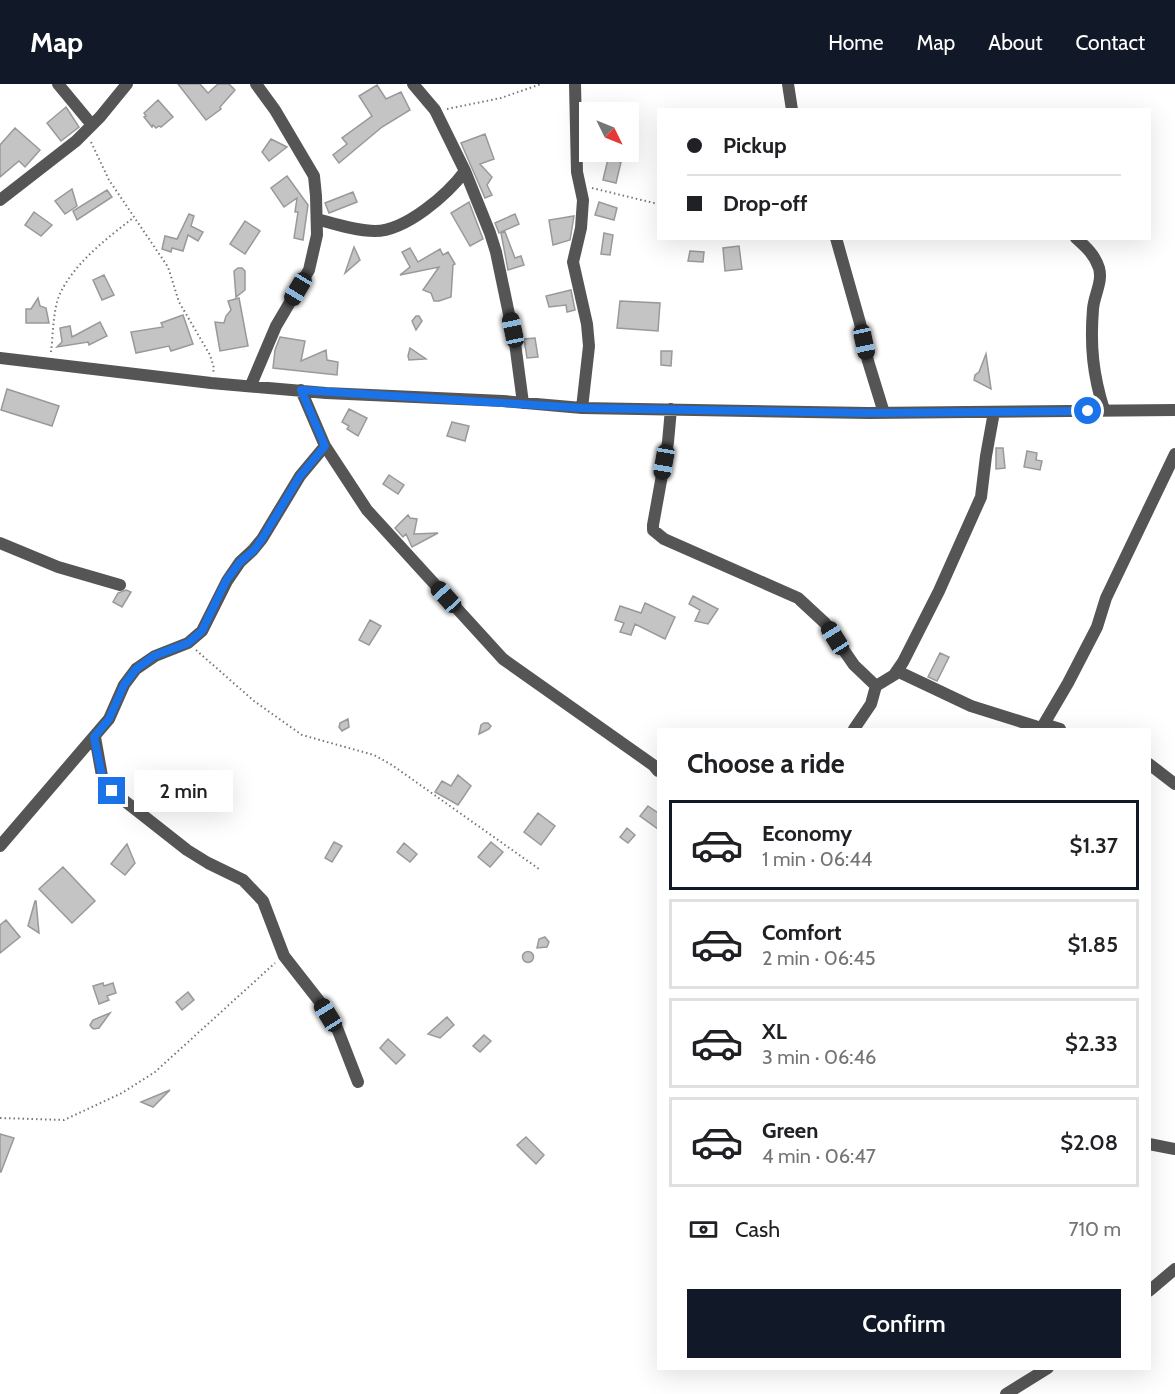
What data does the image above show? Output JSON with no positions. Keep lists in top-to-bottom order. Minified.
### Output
{"north":"bottom right","page":{"header":"Map","nav":["Home","Map","About","Contact"],"banner":["Pickup","Drop-off"],"heading":"Choose a ride","bubble":"2 min","list":[{"name":"Economy","note":"1 min · 06:44","value":"$1.37"},{"name":"Comfort","note":"2 min · 06:45","value":"$1.85"},{"name":"XL","note":"3 min · 06:46","value":"$2.33"},{"name":"Green","note":"4 min · 06:47","value":"$2.08"}],"pay":["Cash","710 m"],"buttons":"Confirm"}}
